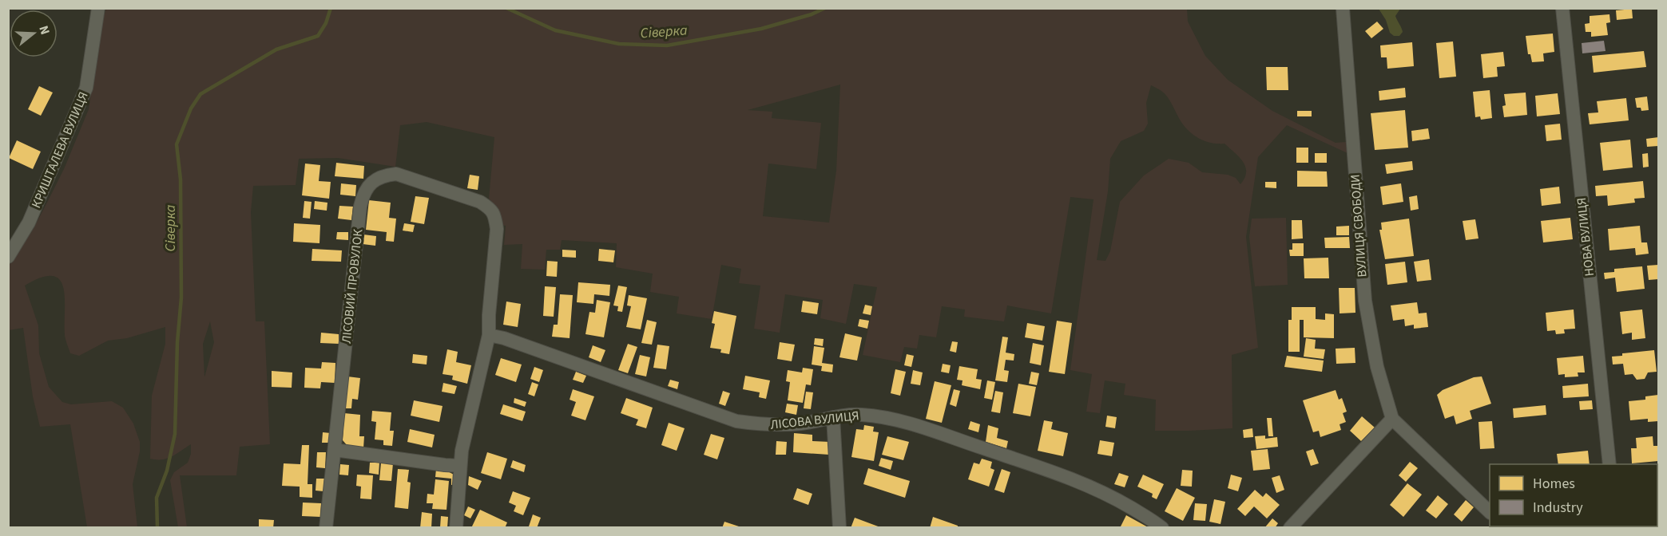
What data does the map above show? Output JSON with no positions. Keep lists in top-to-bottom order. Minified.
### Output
{"streets":{"street":["КРИШТАЛЕВА ВУЛИЦЯ","ВУЛИЦЯ СВОБОДИ","НОВА ВУЛИЦЯ","ЛІСОВИЙ ПРОВУЛОК","ЛІСОВА ВУЛИЦЯ"]},"crossings":[["ЛІСОВИЙ ПРОВУЛОК","ЛІСОВА ВУЛИЦЯ"]],"water":["Сіверка"],"legend":["Homes","Industry"],"north":"right"}
